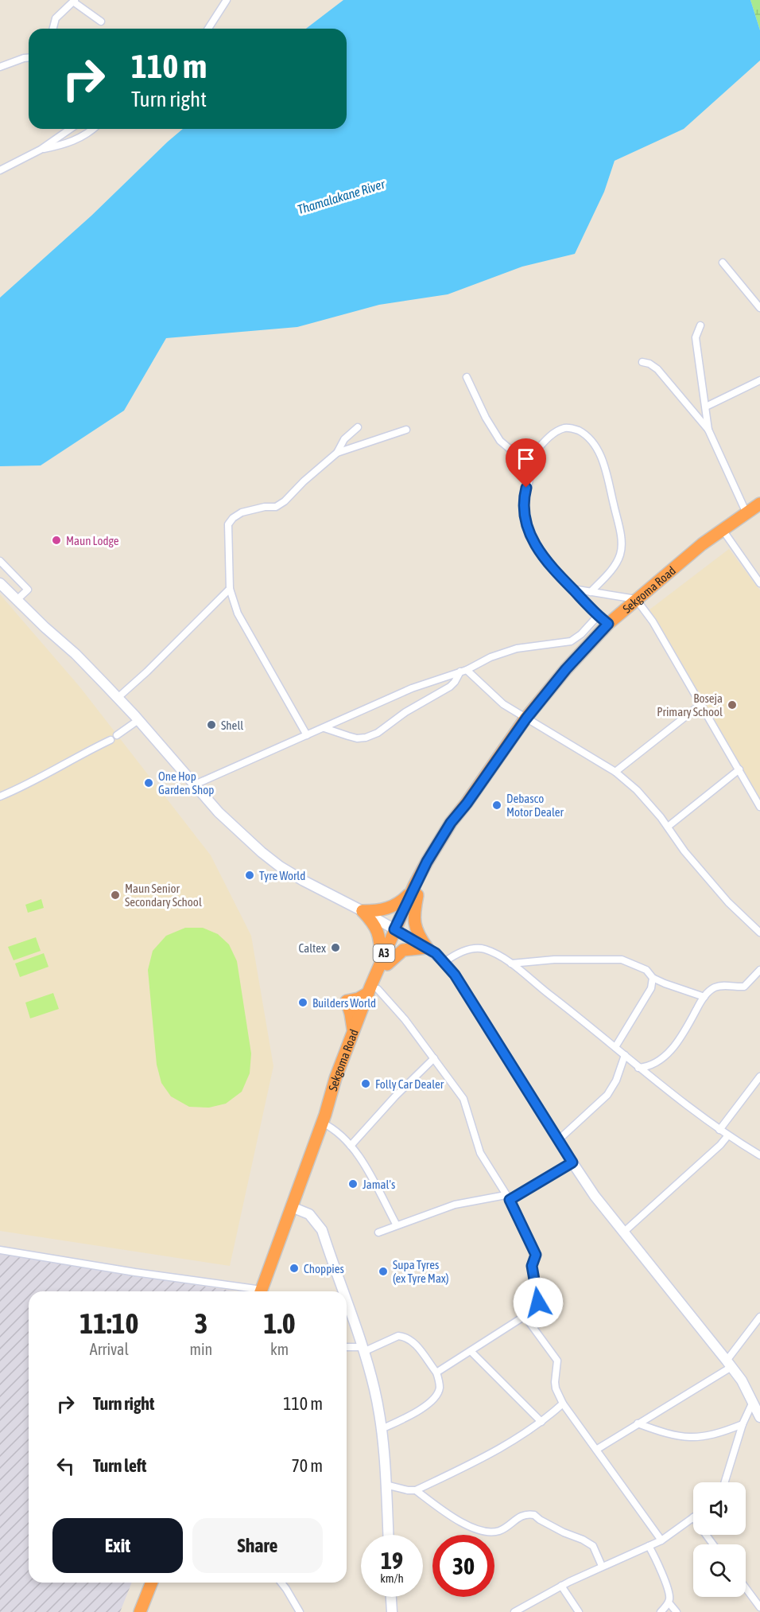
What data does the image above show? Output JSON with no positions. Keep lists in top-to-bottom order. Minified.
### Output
{"streets":{"highway":["Sekgoma Road","A3"]},"water":["Thamalakane River"],"places":["Maun Lodge","Boseja Primary School","Shell","One Hop Garden Shop","Debasco Motor Dealer","Tyre World","Maun Senior Secondary School","Caltex","Builders World","Folly Car Dealer","Jamal's","Choppies","Supa Tyres (ex Tyre Max)"],"page":{"turn":["110 m","Turn right"],"eta":["11:10","Arrival","3","min","1.0","km"],"list":[{"name":"Turn right","value":"110 m"},{"name":"Turn left","value":"70 m"}],"buttons":["Exit","Share"],"speed":"19 km/h","limit":"30"}}
